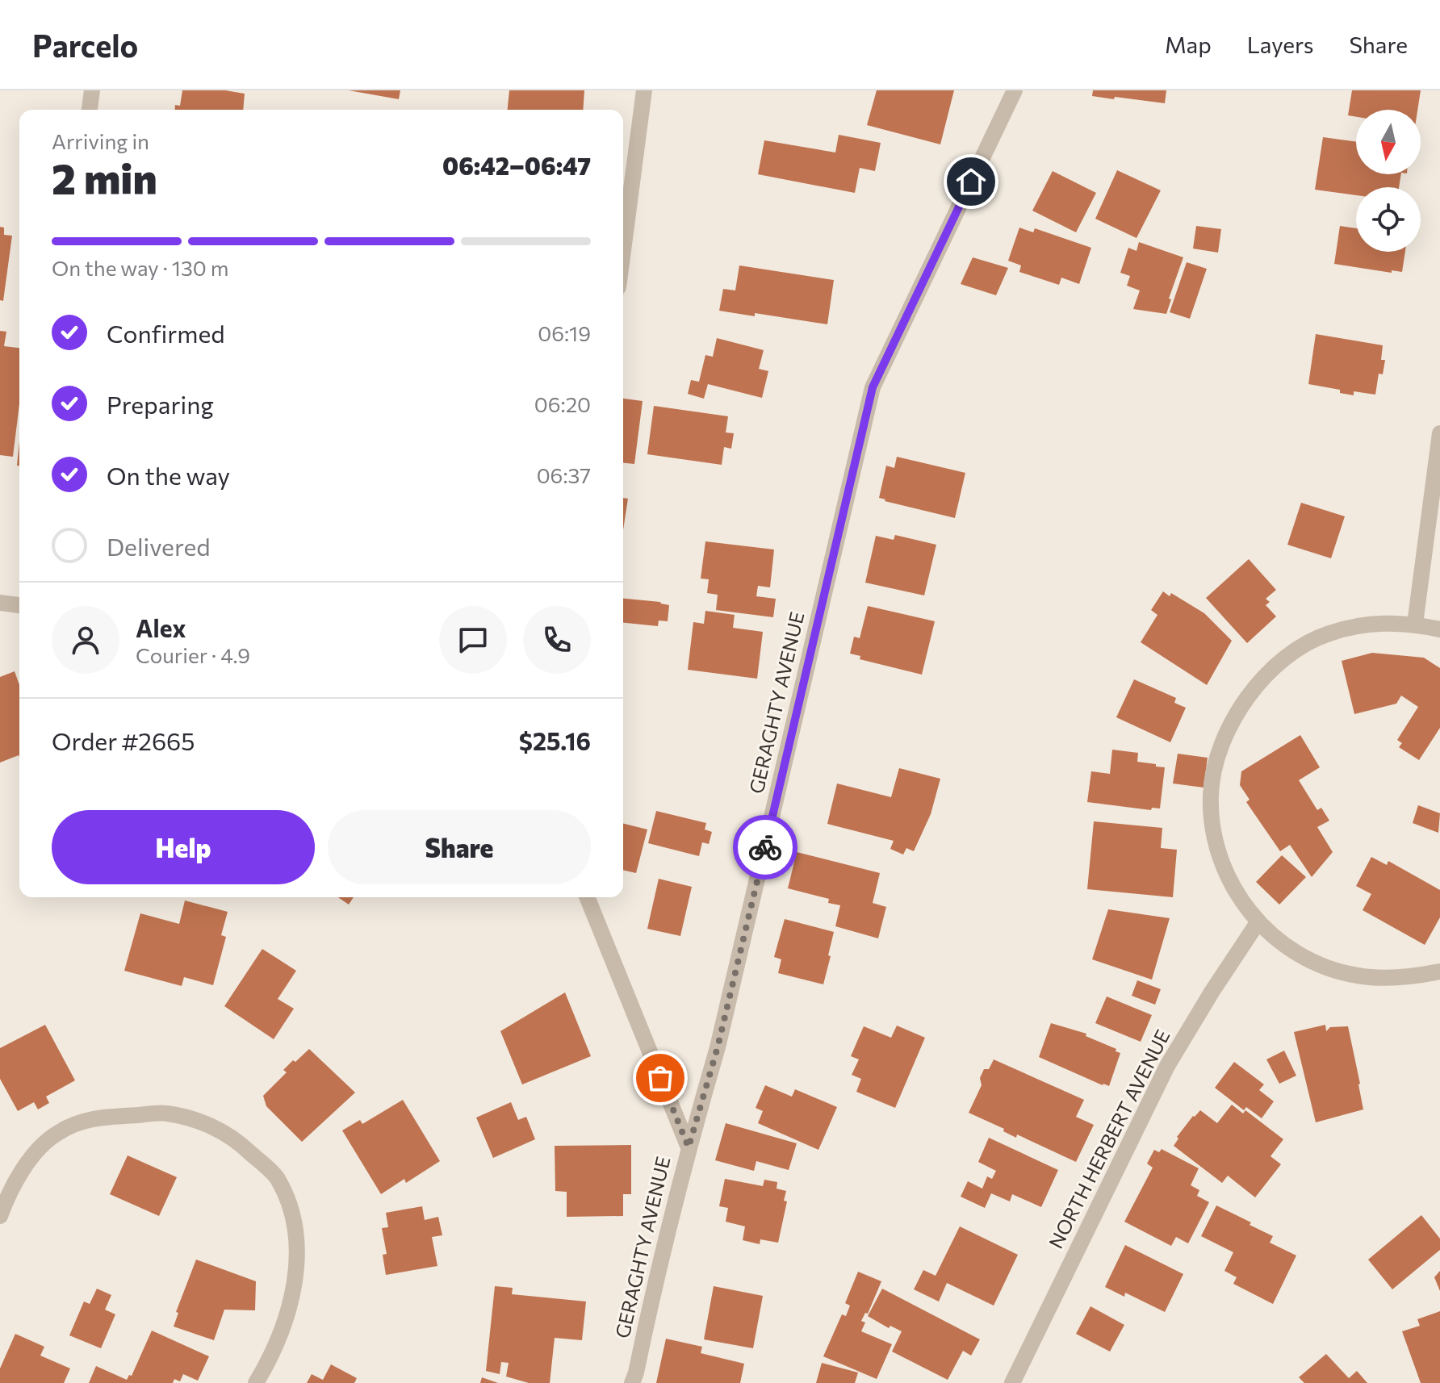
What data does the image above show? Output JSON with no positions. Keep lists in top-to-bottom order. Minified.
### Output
{"streets":{"street":["GERAGHTY AVENUE","NORTH HERBERT AVENUE"]},"north":"bottom","page":{"header":"Parcelo","nav":["Map","Layers","Share"],"heading":["2 min","Arriving in","06:42–06:47"],"panel":["Alex","Courier · 4.9","Order #2665","$25.16"],"bar":"On the way · 130 m","list":[["Confirmed","06:19"],["Preparing","06:20"],["On the way","06:37"],"Delivered"],"buttons":["Help","Share"]}}
